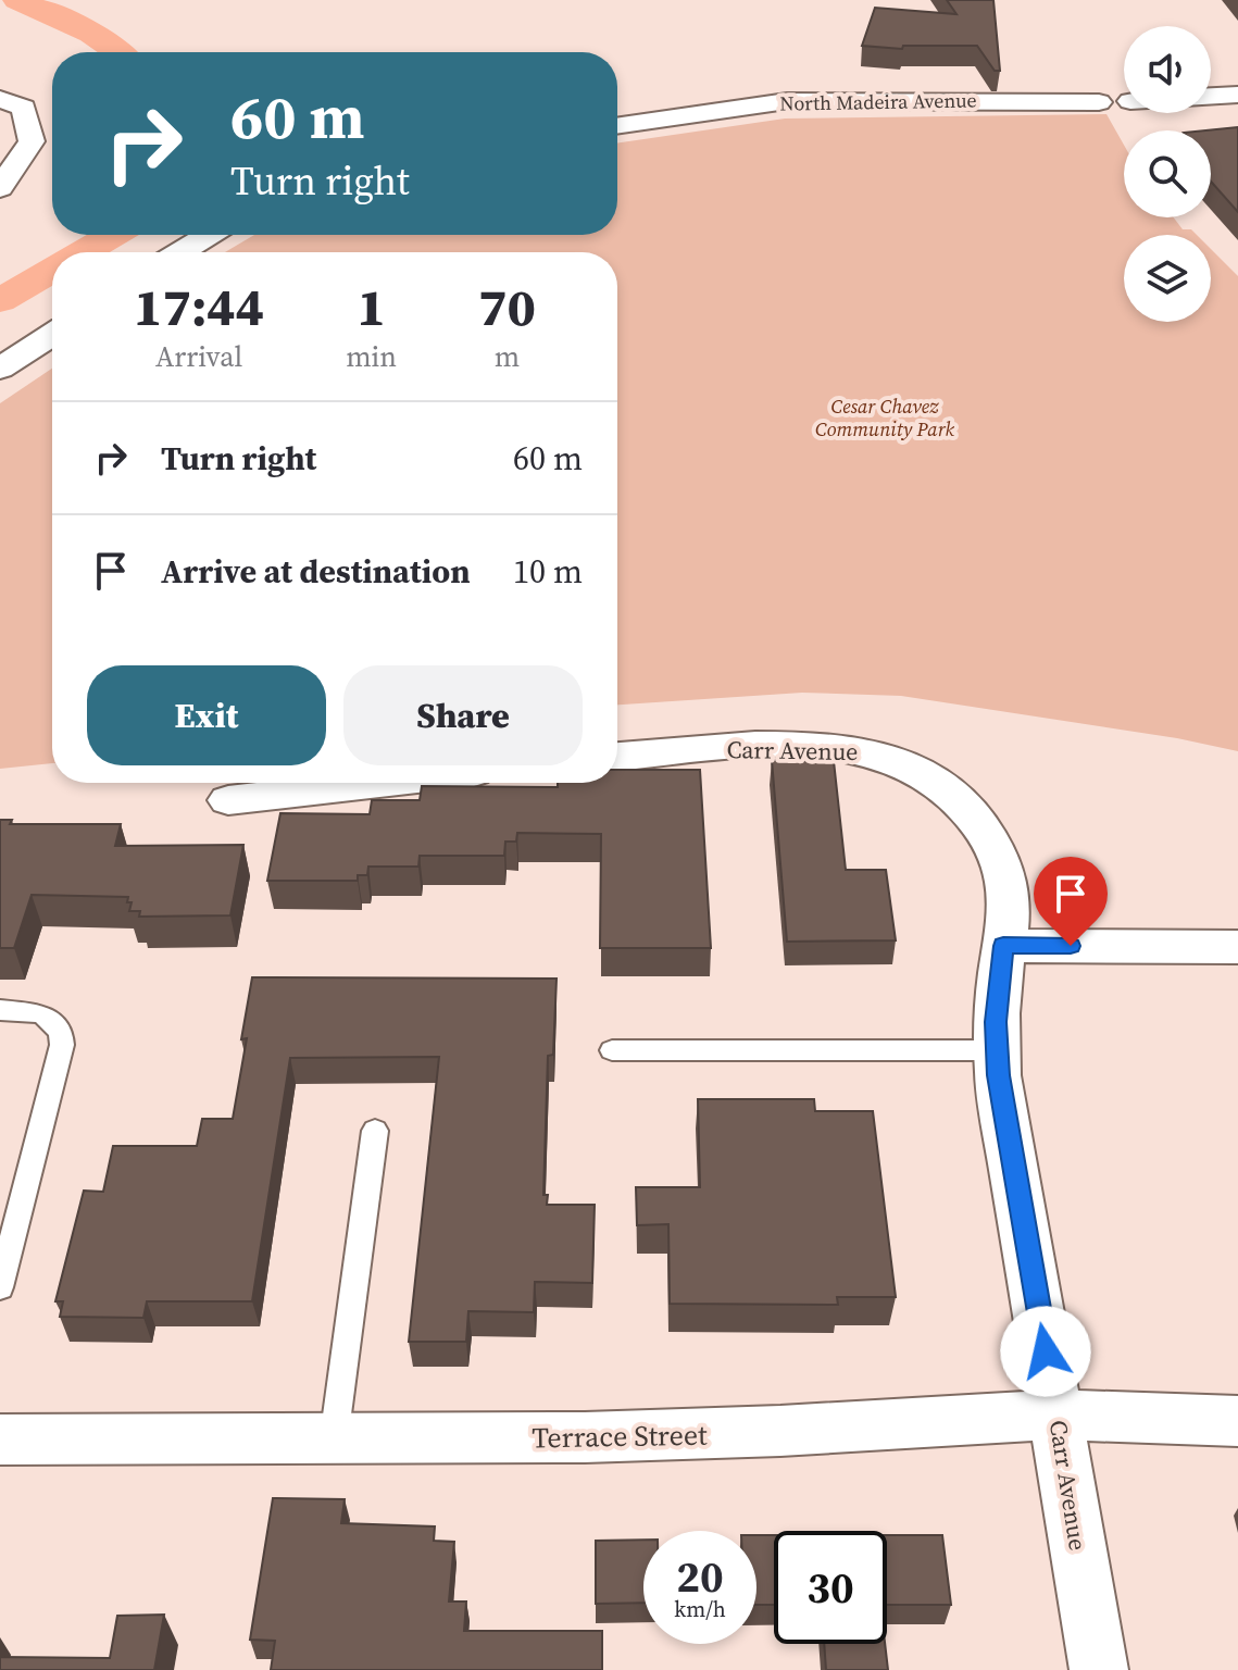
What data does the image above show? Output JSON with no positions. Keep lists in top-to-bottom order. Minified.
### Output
{"streets":{"street":["North Madeira Avenue","Carr Avenue","Terrace Street"]},"crossings":[["Carr Avenue","Terrace Street"]],"parks":["Cesar Chavez Community Park"],"page":{"turn":["60 m","Turn right"],"eta":["17:44","Arrival","1","min","70","m"],"list":[{"name":"Turn right","value":"60 m"},{"name":"Arrive at destination","value":"10 m"}],"buttons":["Exit","Share"],"speed":"20 km/h","limit":"30"}}
